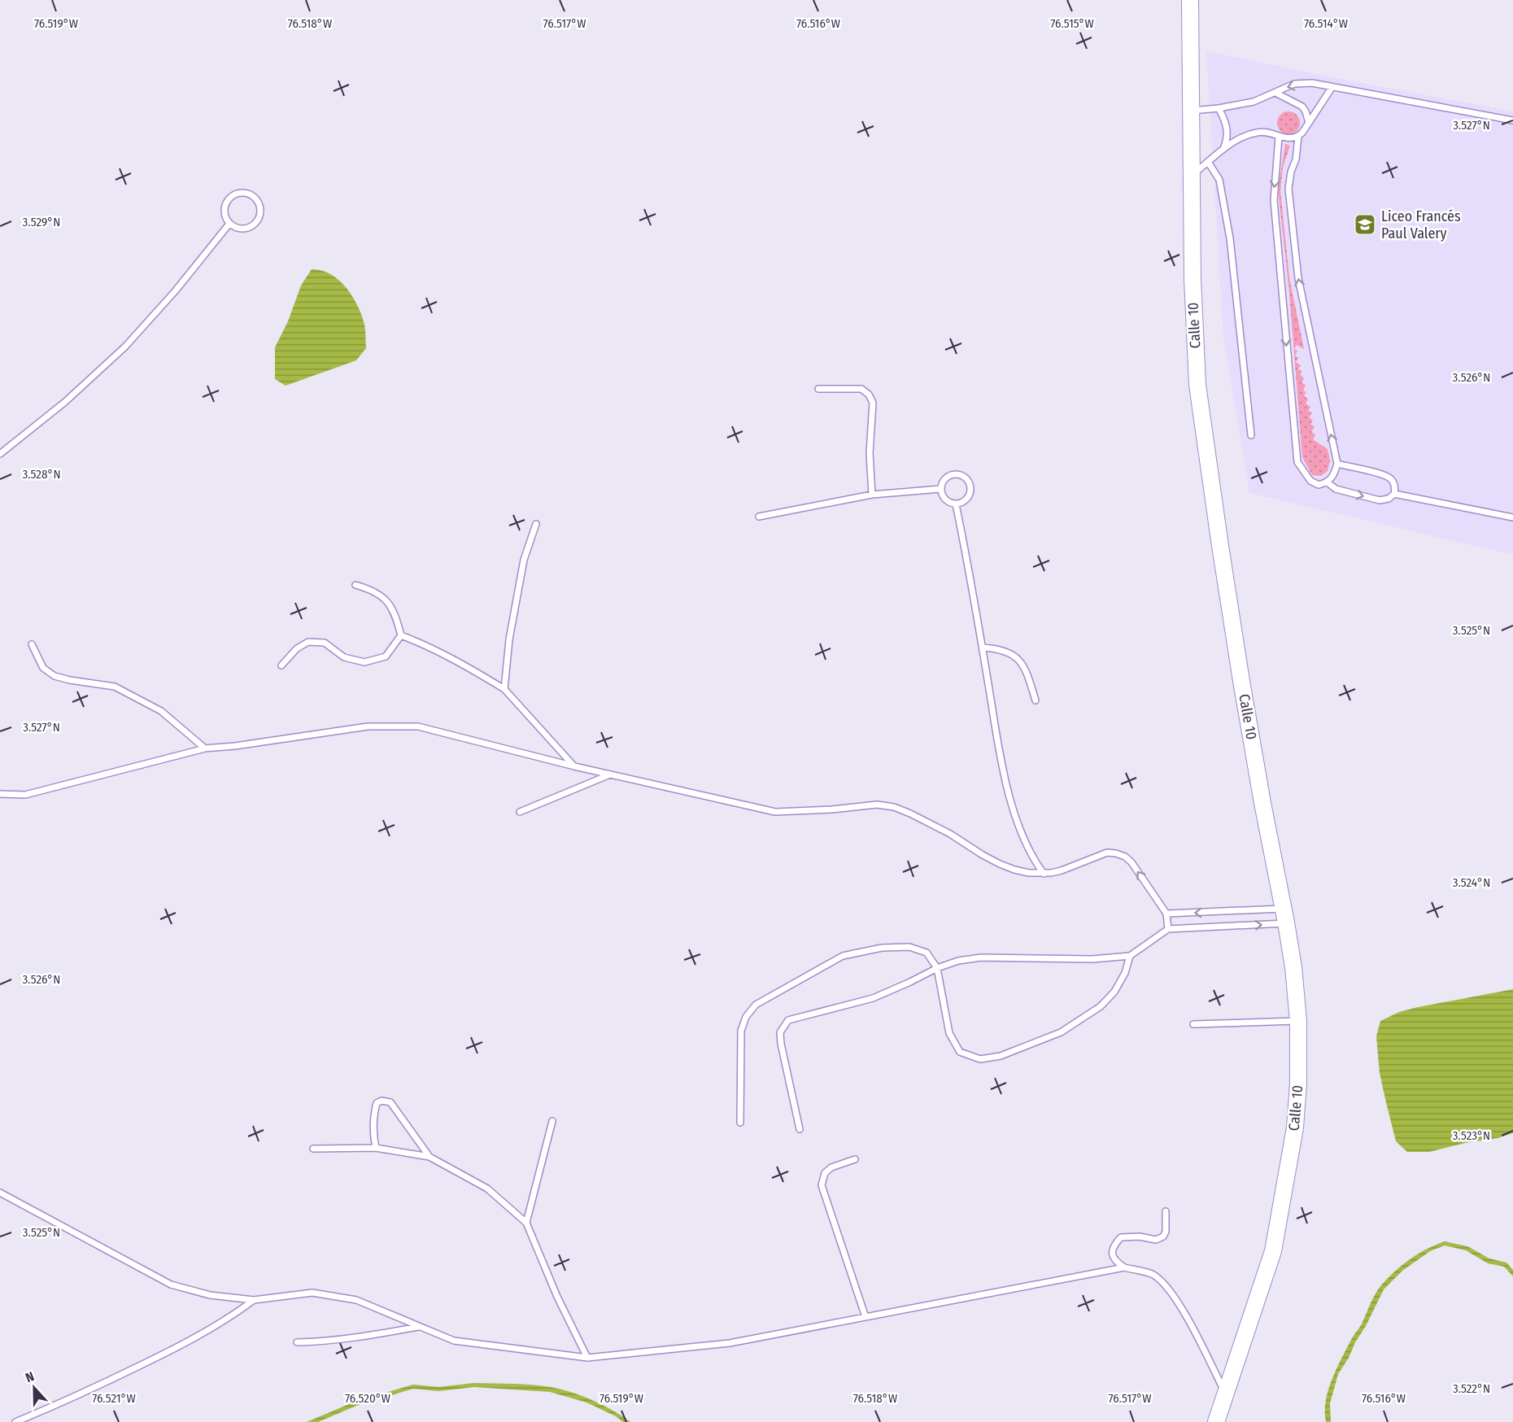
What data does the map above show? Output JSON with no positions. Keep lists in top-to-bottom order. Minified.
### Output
{"streets":{"main road":["Calle 10"]},"places":{"school or university":["Liceo Francés Paul Valery"]},"north":"top","coordinates":["76.519°W","76.518°W","76.517°W","76.516°W","76.515°W","76.514°W","3.527°N","3.529°N","3.526°N","3.528°N","3.525°N","3.524°N","3.523°N","3.522°N","76.521°W","76.520°W"]}
